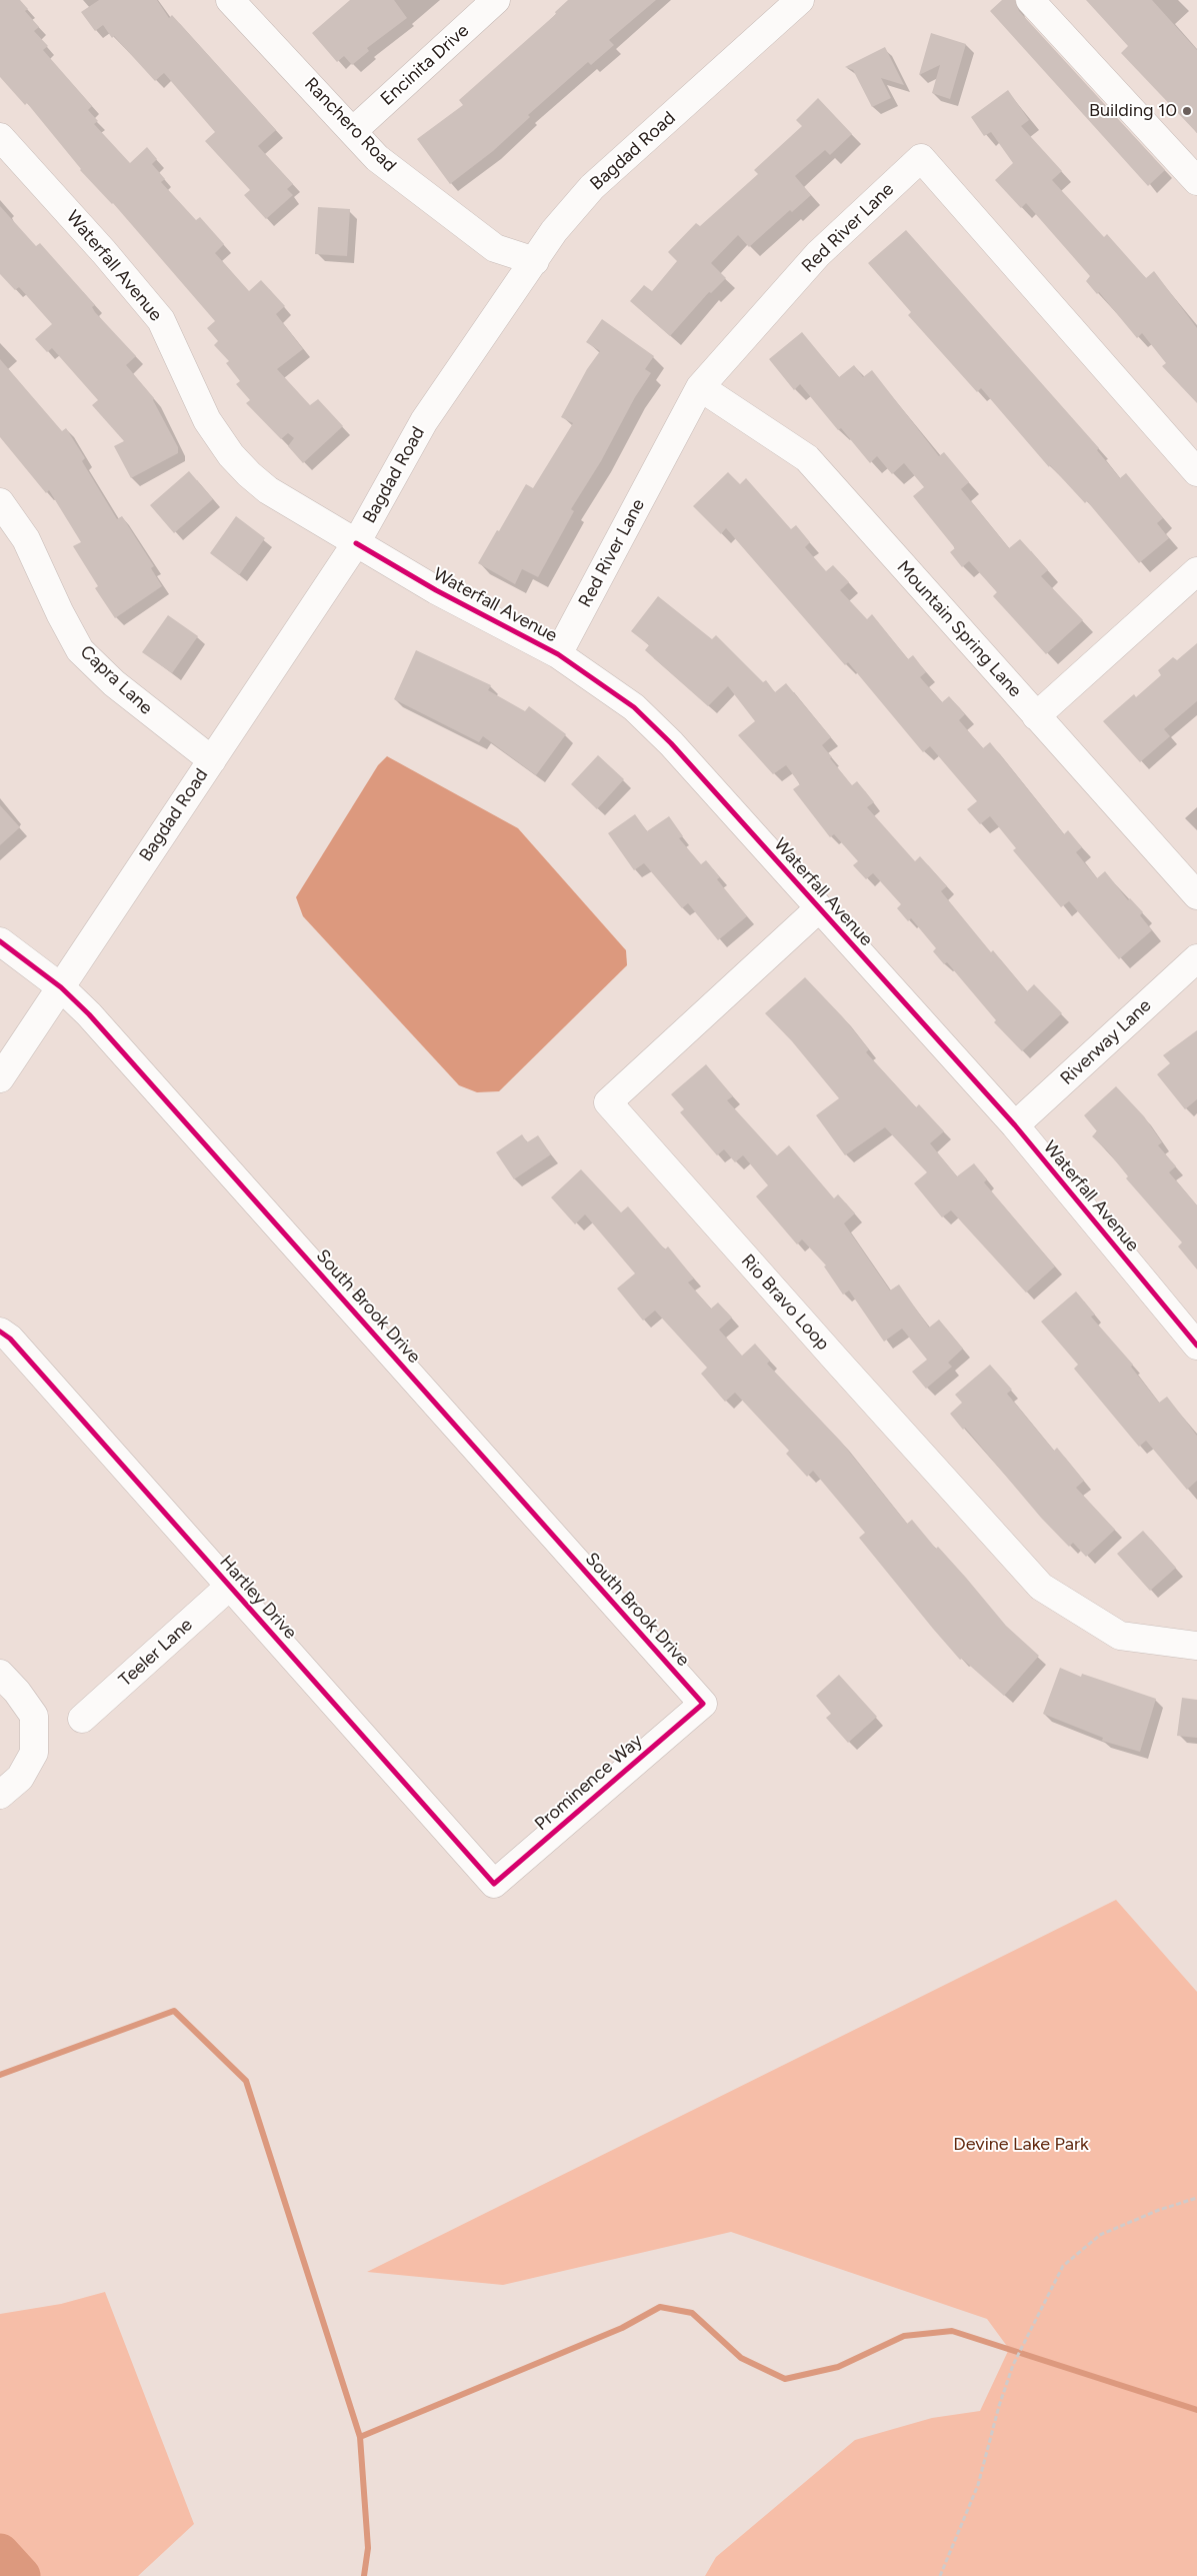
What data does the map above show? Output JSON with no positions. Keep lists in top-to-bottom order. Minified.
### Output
{"streets":{"street":["Encinita Drive","Ranchero Road","Bagdad Road","Red River Lane","Waterfall Avenue","Mountain Spring Lane","Capra Lane","Riverway Lane","Rio Bravo Loop","South Brook Drive","Hartley Drive","Teeler Lane","Prominence Way"]},"crossings":[["Encinita Drive","Ranchero Road"],["Ranchero Road","Bagdad Road"],["Bagdad Road","Waterfall Avenue"],["Bagdad Road","Capra Lane"],["Bagdad Road","South Brook Drive"],["Red River Lane","Waterfall Avenue"],["Red River Lane","Mountain Spring Lane"],["Waterfall Avenue","Riverway Lane"],["Waterfall Avenue","Rio Bravo Loop"],["South Brook Drive","Prominence Way"],["Hartley Drive","Teeler Lane"],["Hartley Drive","Prominence Way"]],"parks":["Devine Lake Park"],"places":["Building 10"]}
